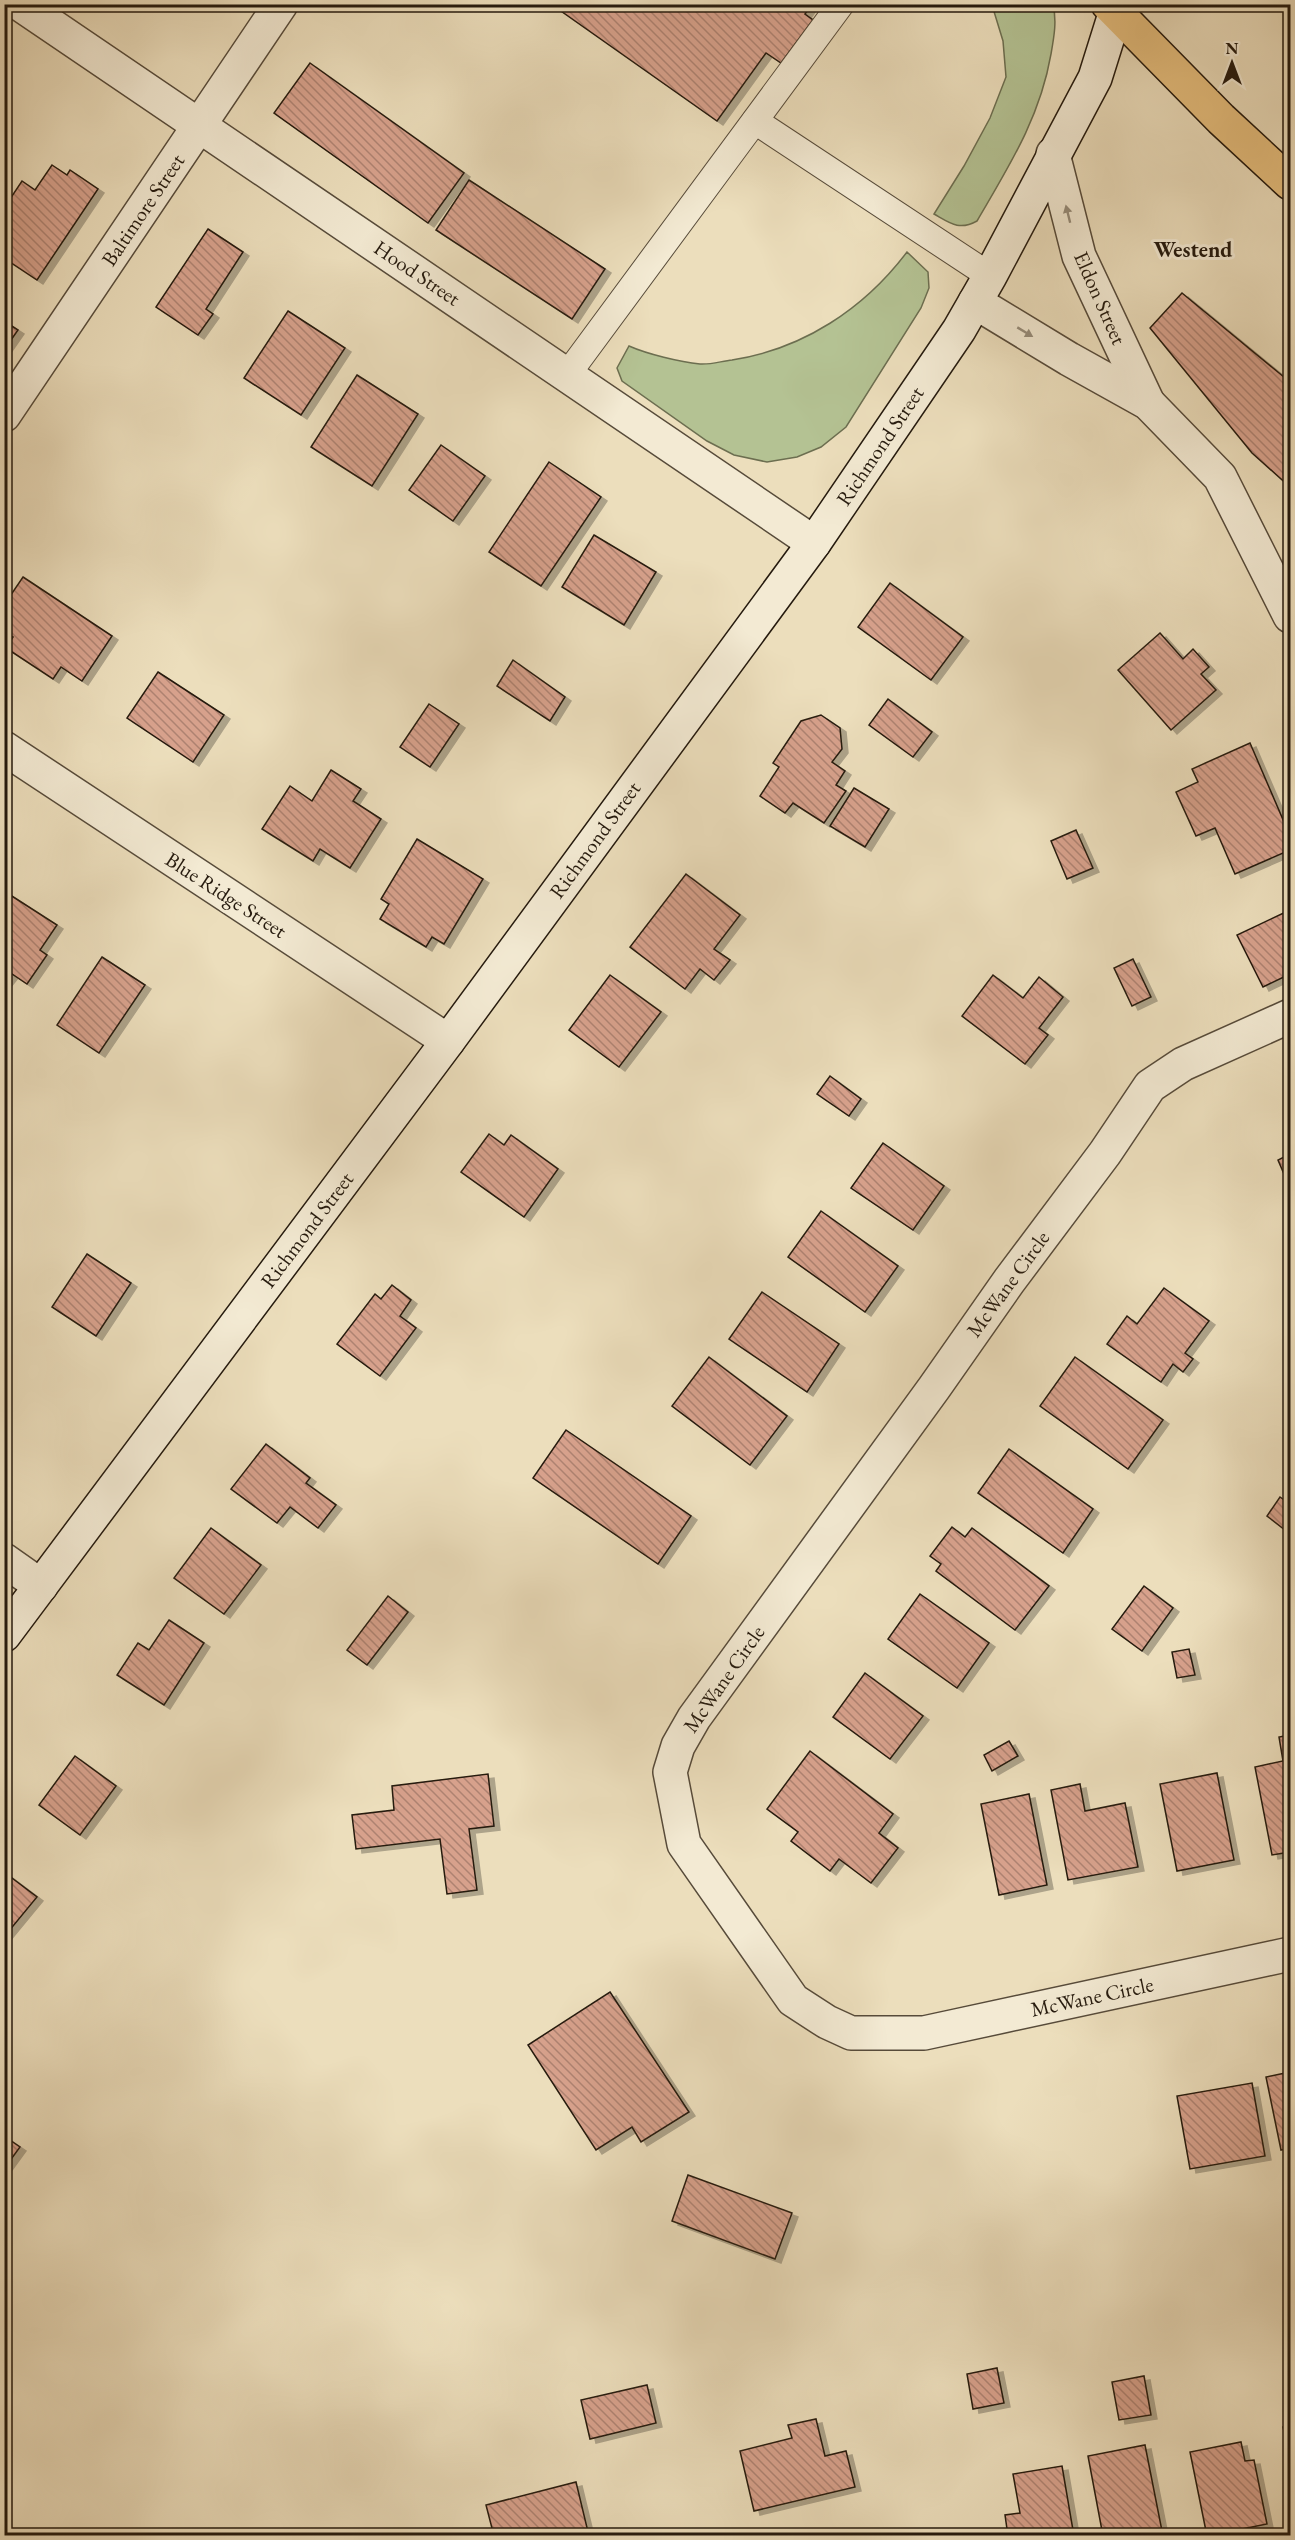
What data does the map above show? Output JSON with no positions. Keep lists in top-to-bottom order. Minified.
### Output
{"streets":{"street":["Baltimore Street","Hood Street","Eldon Street","Richmond Street","Blue Ridge Street","McWane Circle"]},"crossings":[["Baltimore Street","Hood Street"],["Hood Street","Richmond Street"],["Eldon Street","Richmond Street"],["Richmond Street","Blue Ridge Street"]],"districts":["Westend"],"north":"top"}
